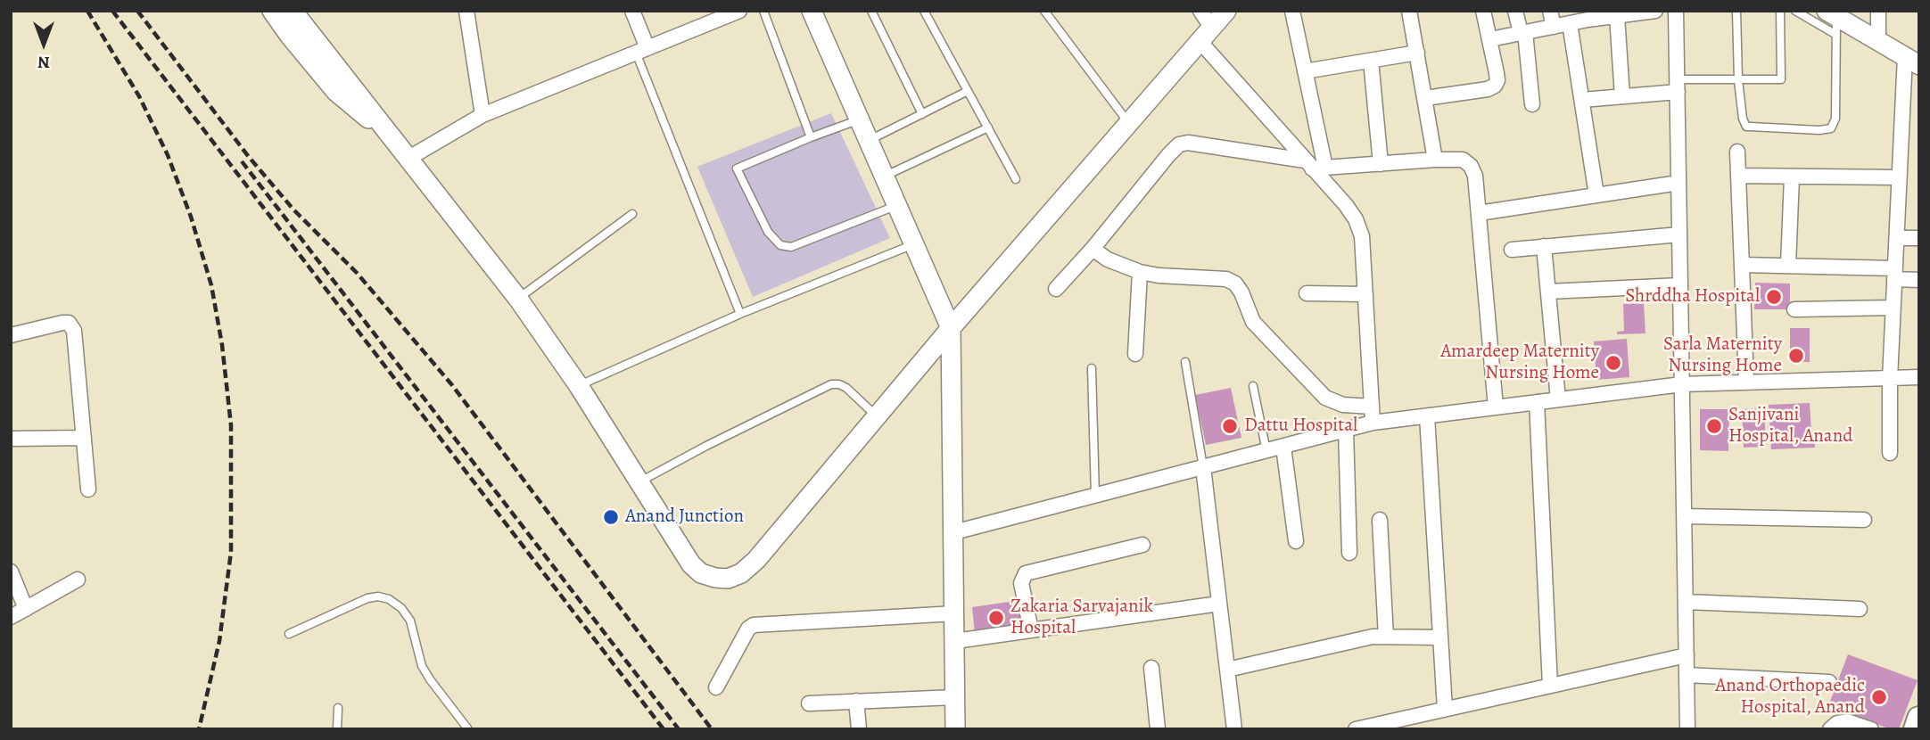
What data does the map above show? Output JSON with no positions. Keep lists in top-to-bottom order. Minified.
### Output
{"places":["Shrddha Hospital","Sarla Maternity Nursing Home","Amardeep Maternity Nursing Home","Dattu Hospital","Sanjivani Hospital, Anand","Anand Junction","Zakaria Sarvajanik Hospital","Anand Orthopaedic Hospital, Anand"],"north":"bottom"}
